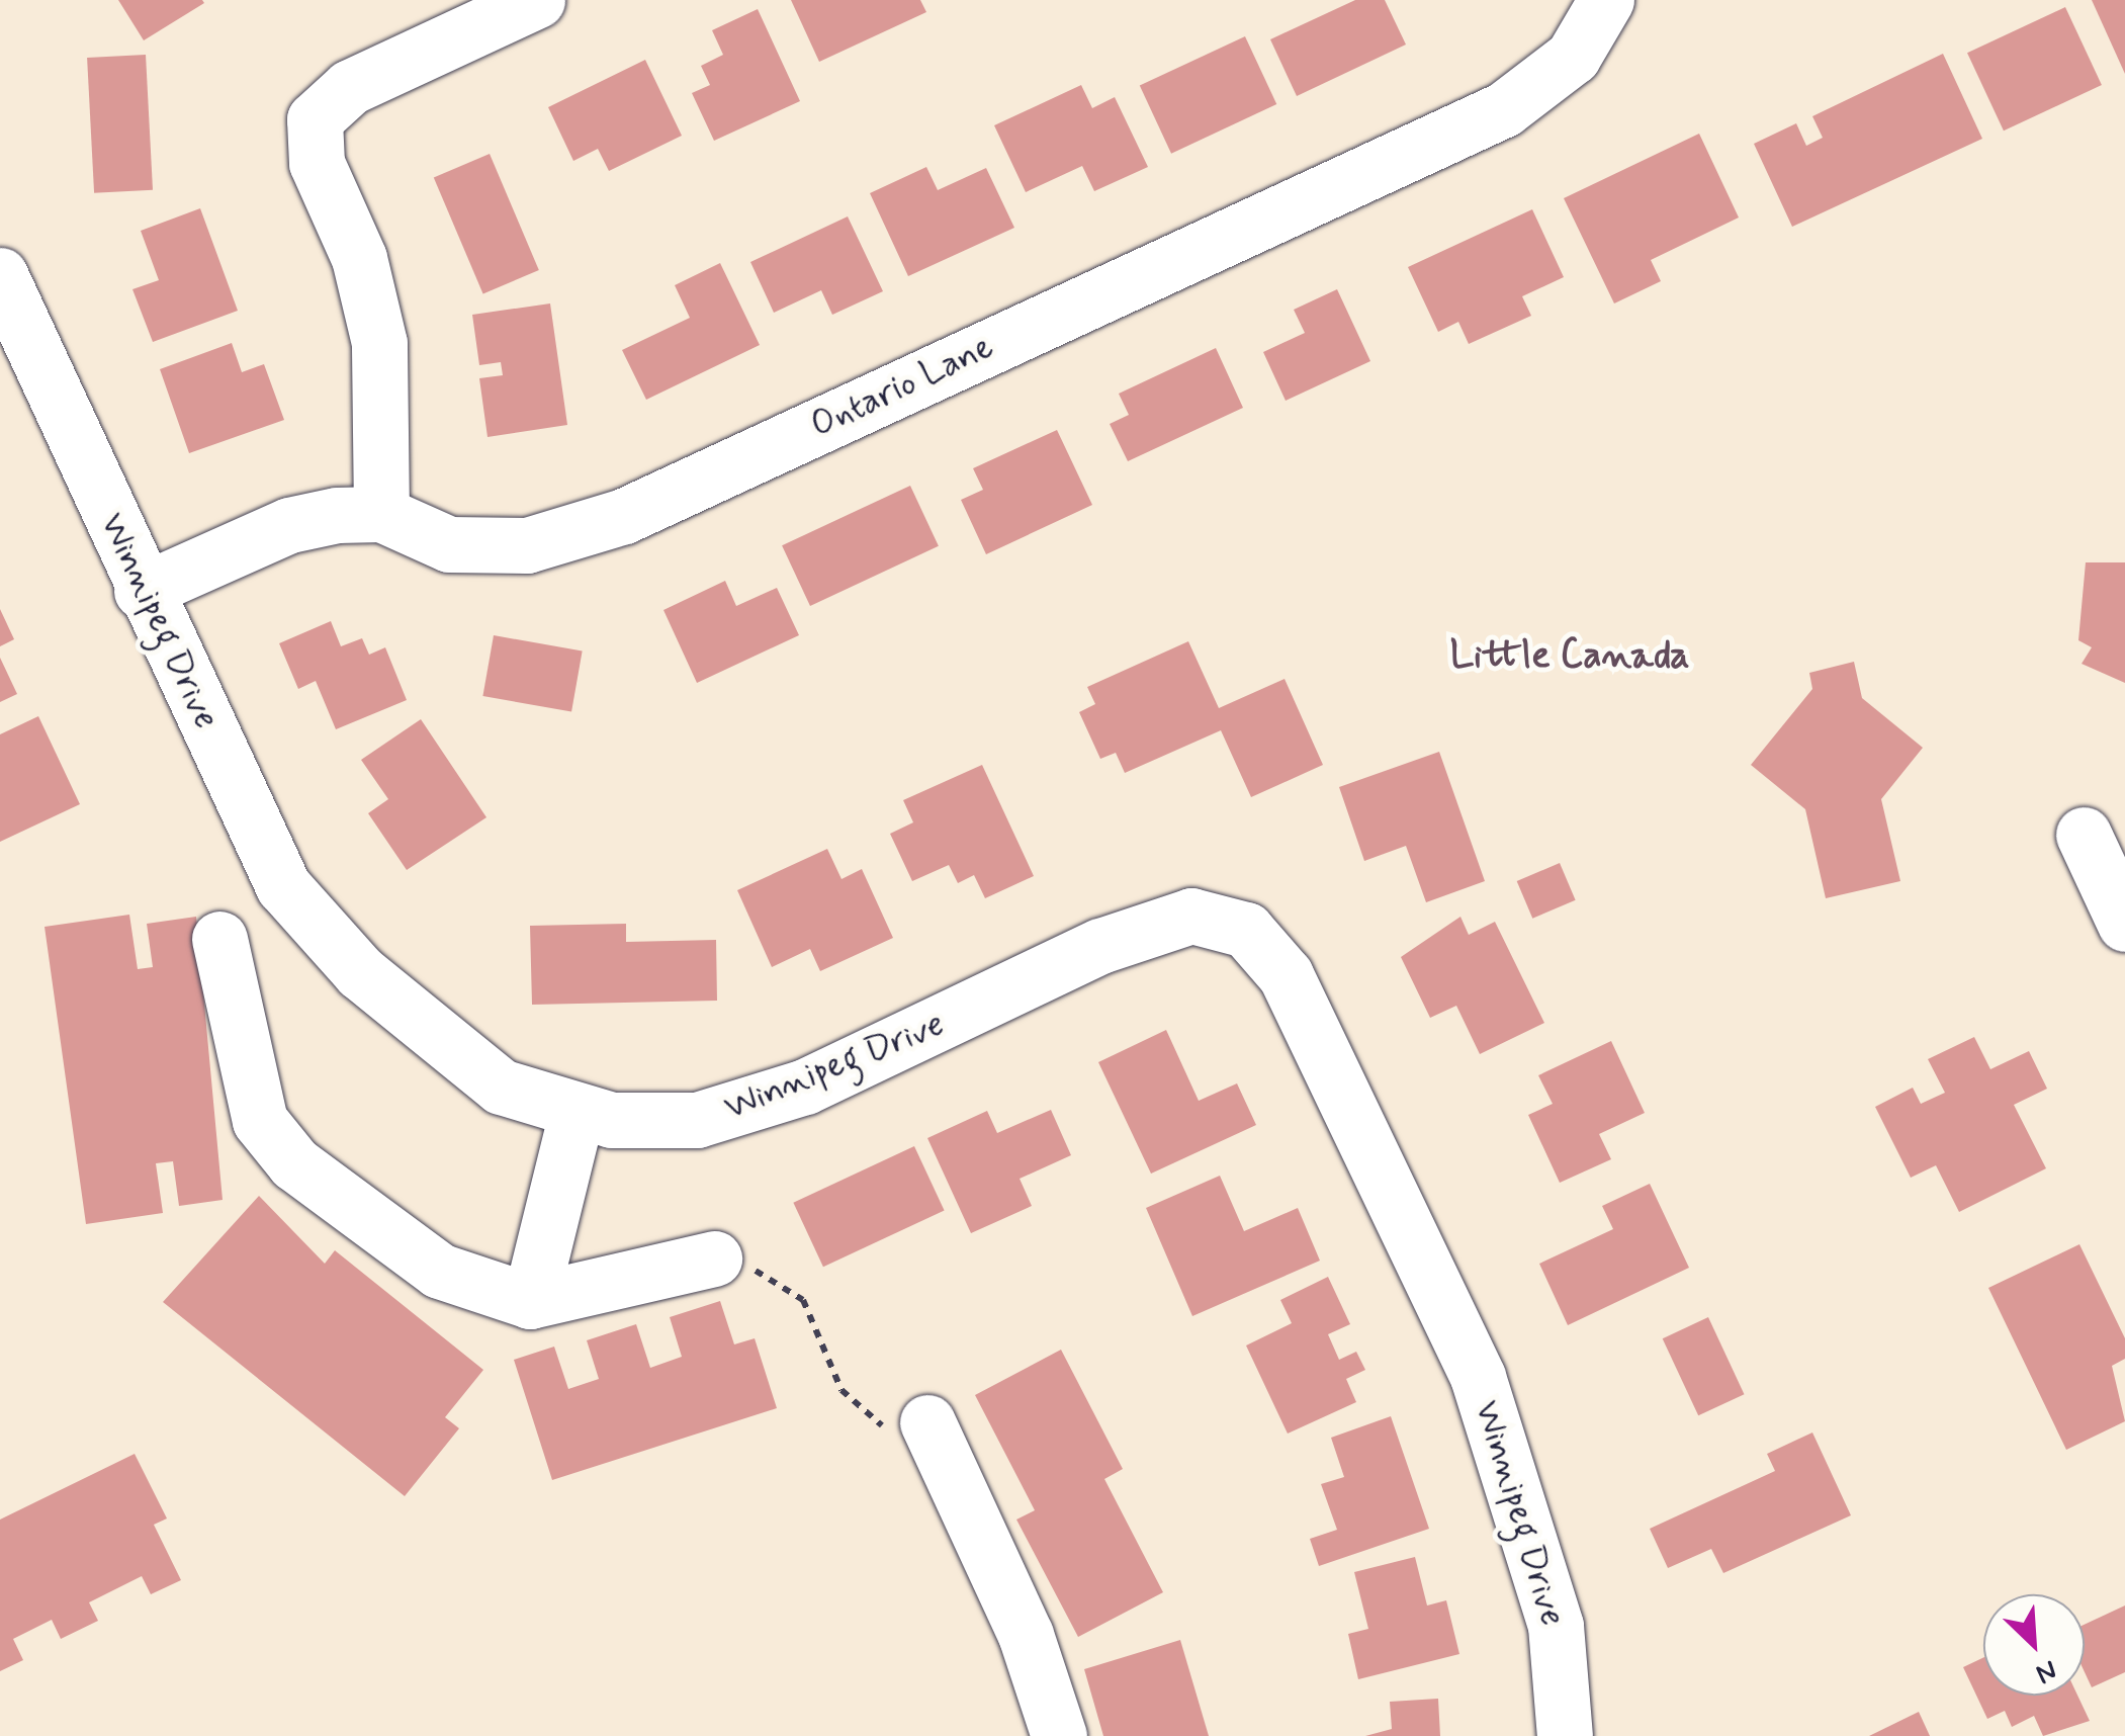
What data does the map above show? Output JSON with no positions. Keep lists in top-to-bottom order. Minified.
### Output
{"streets":{"street":["Ontario Lane","Winnipeg Drive"]},"crossings":[["Ontario Lane","Winnipeg Drive"]],"districts":["Little Canada"],"north":"bottom right"}
